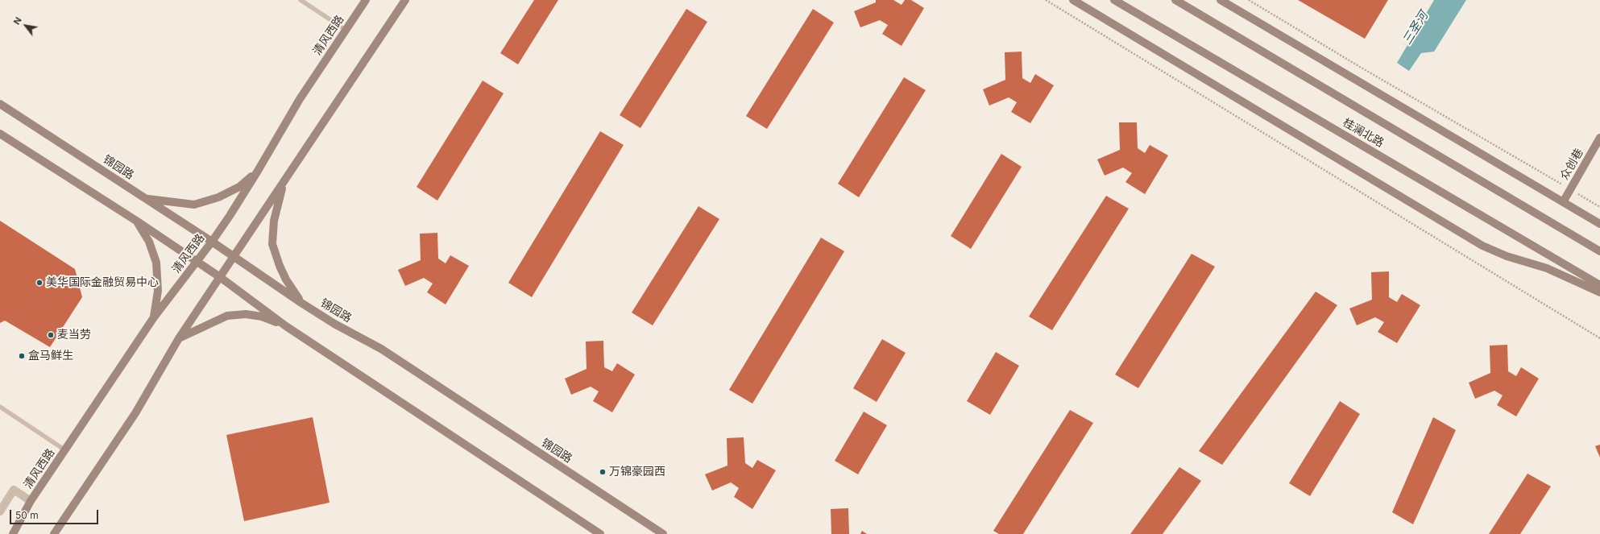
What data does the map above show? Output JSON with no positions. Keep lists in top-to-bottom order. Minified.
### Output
{"streets":{"main road":["清风西路","桂澜北路","众创巷","锦园路"]},"crossings":[["清风西路","锦园路"]],"water":["三圣河"],"places":["美华国际金融贸易中心","麦当劳","盒马鲜生","万锦豪园西"],"scale_bar":"50 m","north":"top left"}
